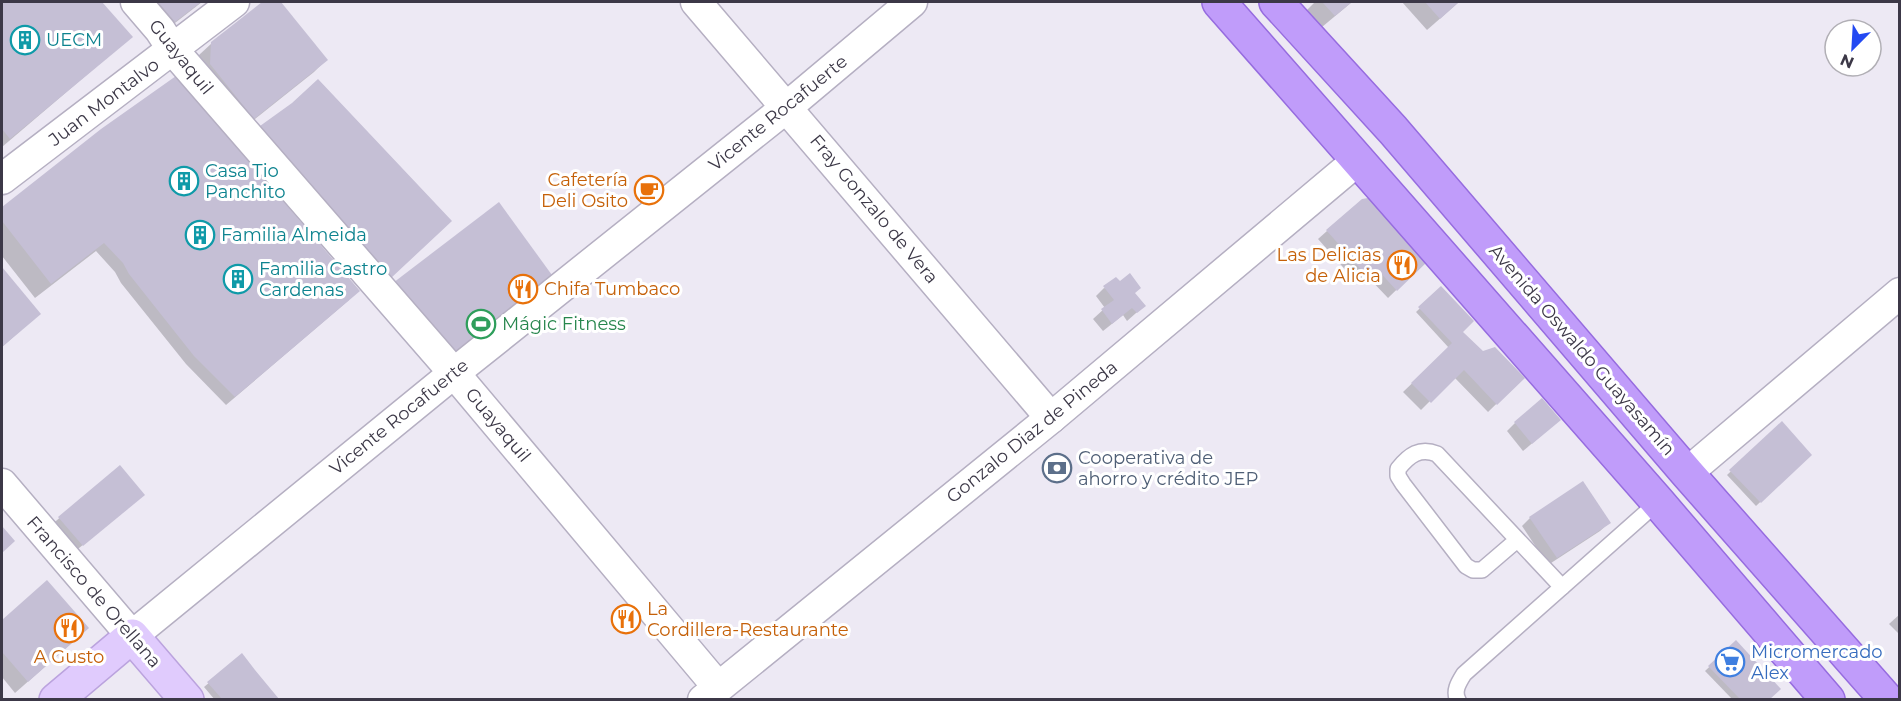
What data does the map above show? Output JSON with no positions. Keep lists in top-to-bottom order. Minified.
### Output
{"streets":{"main road":["Avenida Oswaldo Guayasamín"],"street":["Guayaquil","Juan Montalvo","Vicente Rocafuerte","Fray Gonzalo de Vera","Gonzalo Diaz de Pineda","Francisco de Orellana"]},"crossings":[["Guayaquil","Juan Montalvo"],["Guayaquil","Vicente Rocafuerte"],["Guayaquil","Gonzalo Diaz de Pineda"],["Vicente Rocafuerte","Fray Gonzalo de Vera"],["Vicente Rocafuerte","Francisco de Orellana"],["Fray Gonzalo de Vera","Gonzalo Diaz de Pineda"]],"places":{"building":["UECM","Casa Tio Panchito","Familia Almeida","Familia Castro Cardenas"],"cafe":["Cafetería Deli Osito"],"restaurant":["Las Delicias de Alicia","Chifa Tumbaco","La Cordillera-Restaurante","A Gusto"],"sports":["Mágic Fitness"],"bank":["Cooperativa de ahorro y crédito JEP"],"supermarket":["Micromercado Alex"]},"north":"bottom left"}
